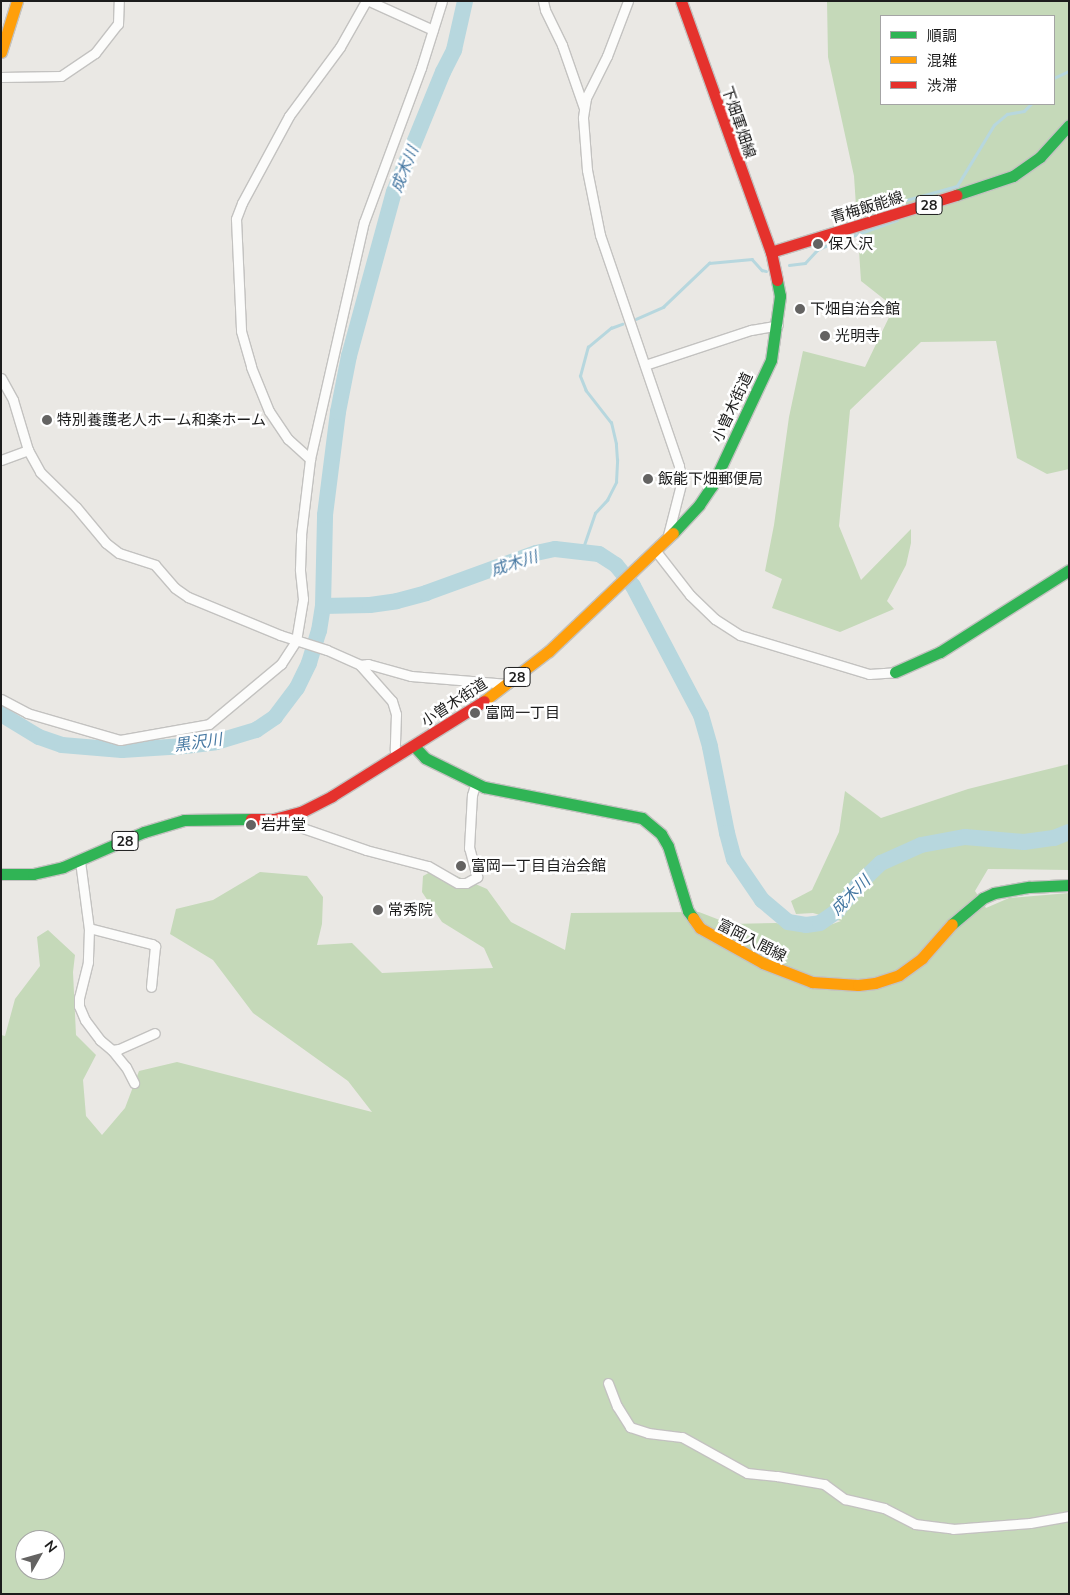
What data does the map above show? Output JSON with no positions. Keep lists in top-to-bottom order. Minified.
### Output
{"streets":{"main road":["下畑軍畑線","28","青梅飯能線","小曽木街道","富岡入間線"]},"crossings":[["下畑軍畑線","青梅飯能線"],["下畑軍畑線","小曽木街道"],["青梅飯能線","小曽木街道"],["小曽木街道","富岡入間線"]],"water":["成木川","黒沢川"],"places":["保入沢","下畑自治会館","光明寺","特別養護老人ホーム和楽ホーム","飯能下畑郵便局","富岡一丁目","岩井堂","富岡一丁目自治会館","常秀院"],"legend":["順調","混雑","渋滞"],"north":"top right"}
